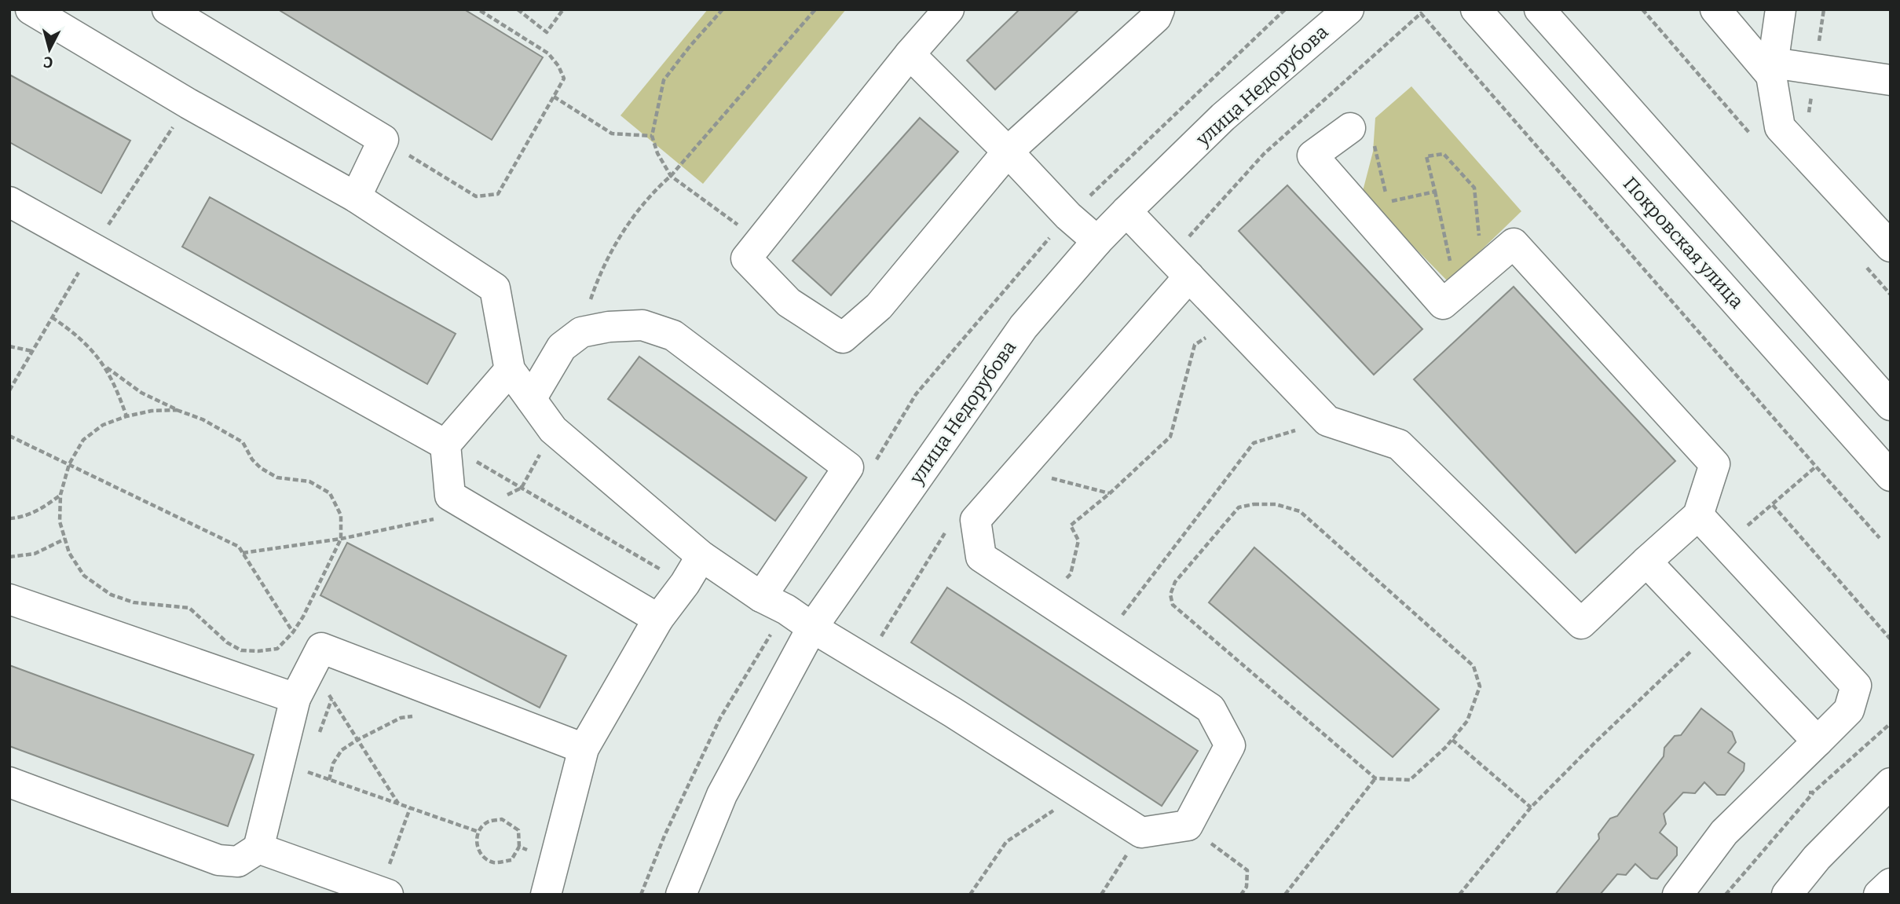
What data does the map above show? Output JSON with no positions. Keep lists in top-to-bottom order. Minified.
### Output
{"streets":{"street":["улица Недорубова","Покровская улица"]},"north":"bottom"}
